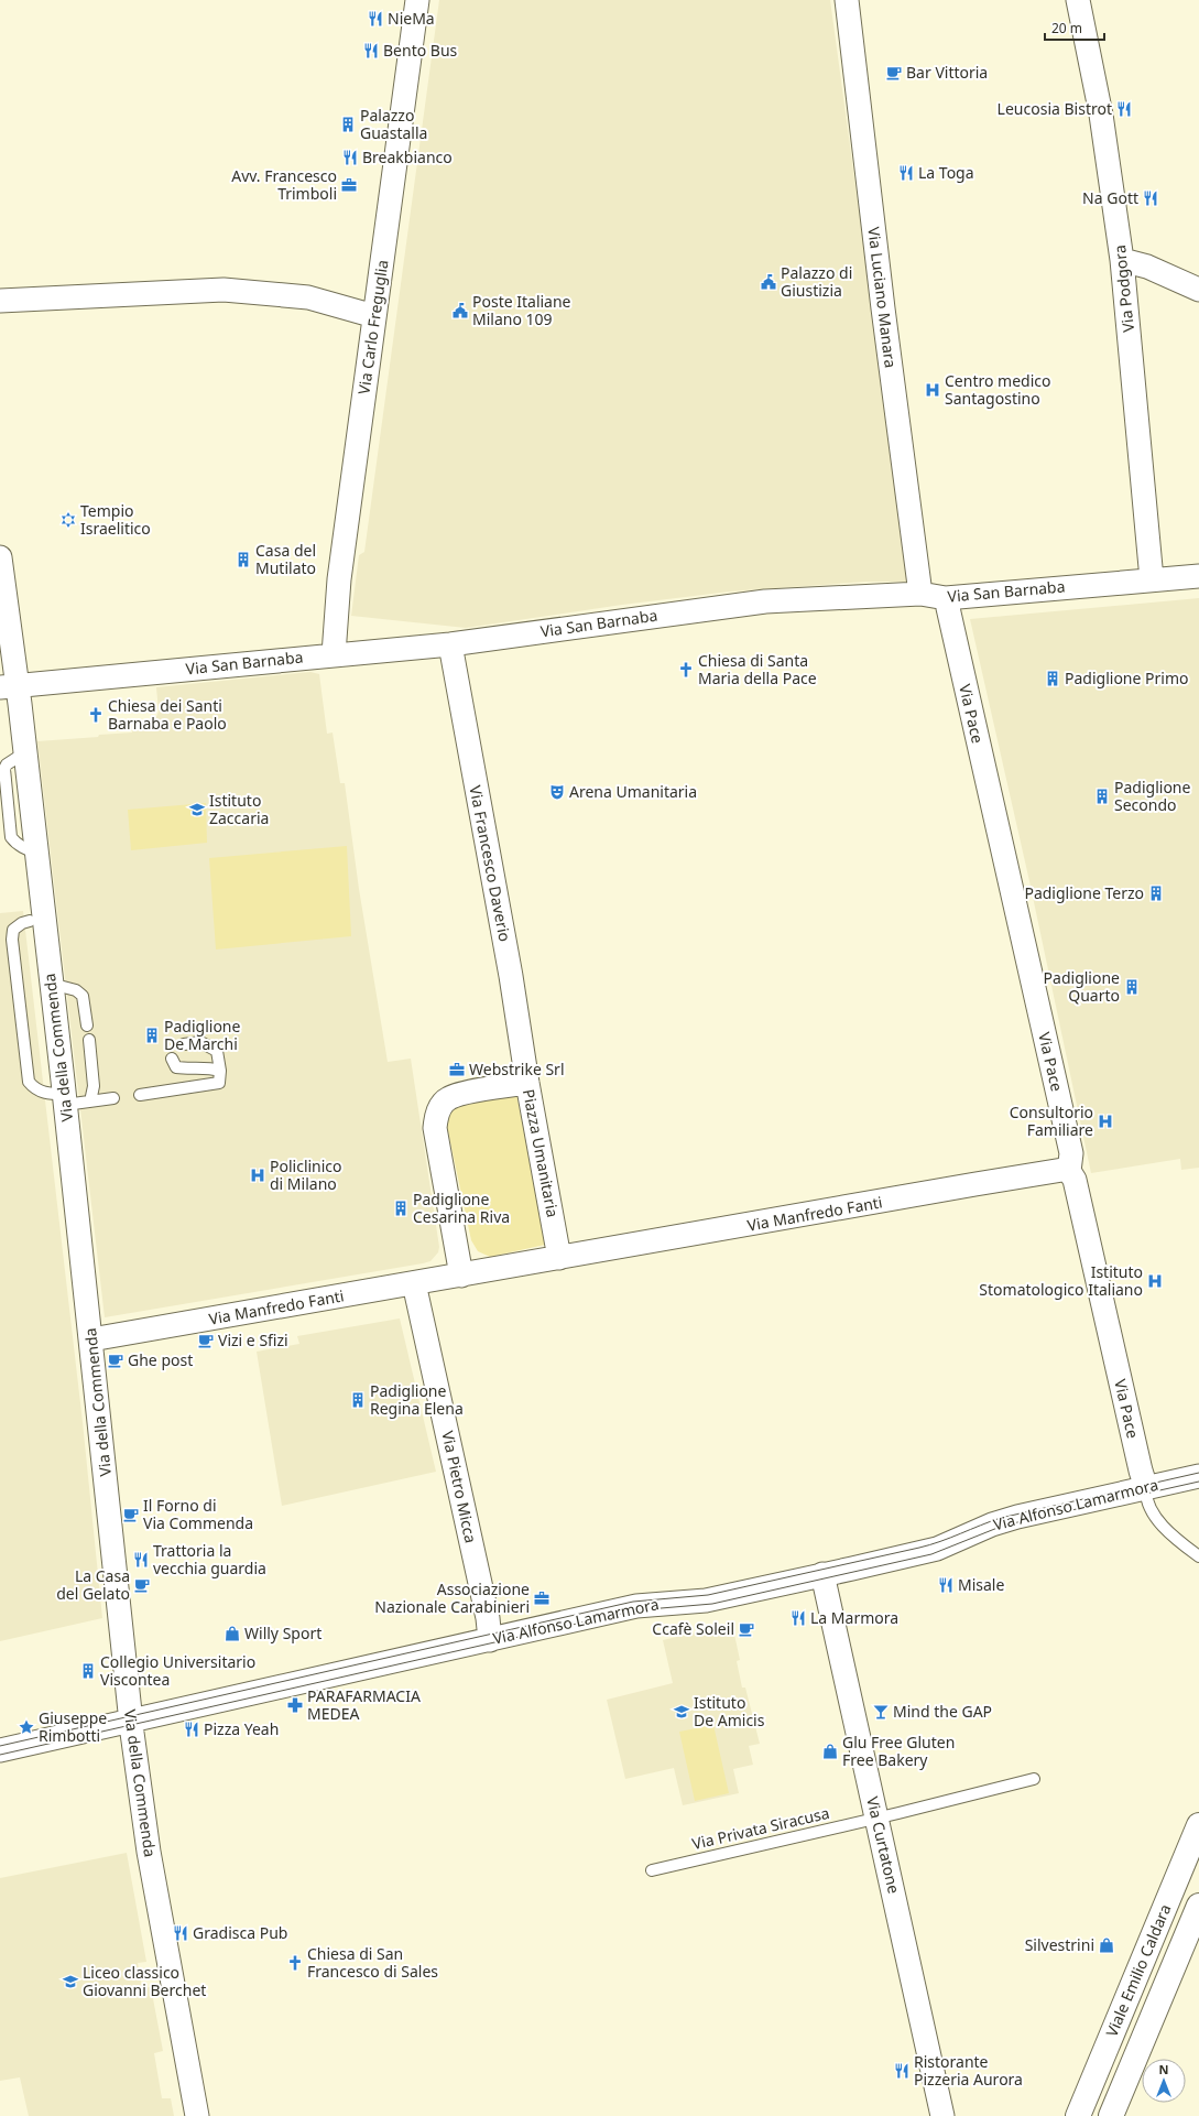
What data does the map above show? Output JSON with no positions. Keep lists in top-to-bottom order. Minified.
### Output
{"streets":{"main road":["Viale Emilio Caldara"],"street":["Via Podgora","Via Luciano Manara","Via Carlo Freguglia","Via San Barnaba","Via Pace","Via Francesco Daverio","Via della Commenda","Piazza Umanitaria","Via Manfredo Fanti","Via Pietro Micca","Via Alfonso Lamarmora","Via Curtatone"],"lane":["Via Privata Siracusa"]},"crossings":[["Via Podgora","Via San Barnaba"],["Via Luciano Manara","Via San Barnaba"],["Via Carlo Freguglia","Via San Barnaba"],["Via San Barnaba","Via Pace"],["Via San Barnaba","Via Francesco Daverio"],["Via San Barnaba","Via della Commenda"],["Via Pace","Via Manfredo Fanti"],["Via Pace","Via Alfonso Lamarmora"],["Via Francesco Daverio","Piazza Umanitaria"],["Via della Commenda","Via Manfredo Fanti"],["Via della Commenda","Via Alfonso Lamarmora"],["Piazza Umanitaria","Via Manfredo Fanti"],["Via Manfredo Fanti","Via Pietro Micca"],["Via Pietro Micca","Via Alfonso Lamarmora"],["Via Alfonso Lamarmora","Via Curtatone"],["Via Privata Siracusa","Via Curtatone"]],"places":{"restaurant":["NieMa","Bento Bus","Leucosia Bistrot","Breakbianco","La Toga","Na Gott","Trattoria la vecchia guardia","Misale","La Marmora","Pizza Yeah","Gradisca Pub","Ristorante Pizzeria Aurora"],"cafe":["Bar Vittoria","Vizi e Sfizi","Ghe post","Il Forno di Via Commenda","La Casa del Gelato","Ccafè Soleil"],"building":["Palazzo Guastalla","Casa del Mutilato","Padiglione Primo","Padiglione Secondo","Padiglione Terzo","Padiglione Quarto","Padiglione De Marchi","Padiglione Cesarina Riva","Padiglione Regina Elena","Collegio Universitario Viscontea"],"office":["Avv. Francesco Trimboli","Webstrike Srl","Associazione Nazionale Carabinieri"],"public building":["Palazzo di Giustizia","Poste Italiane Milano 109"],"hospital":["Centro medico Santagostino","Consultorio Familiare","Policlinico di Milano","Istituto Stomatologico Italiano"],"synagogue":["Tempio Israelitico"],"church":["Chiesa di Santa Maria della Pace","Chiesa dei Santi Barnaba e Paolo","Chiesa di San Francesco di Sales"],"theatre":["Arena Umanitaria"],"school or university":["Istituto Zaccaria","Istituto De Amicis","Liceo classico Giovanni Berchet"],"shop":["Willy Sport","Glu Free Gluten Free Bakery","Silvestrini"],"pharmacy":["PARAFARMACIA MEDEA"],"bar":["Mind the GAP"],"place":["Giuseppe Rimbotti"]},"scale_bar":"20 m","north":"top"}
